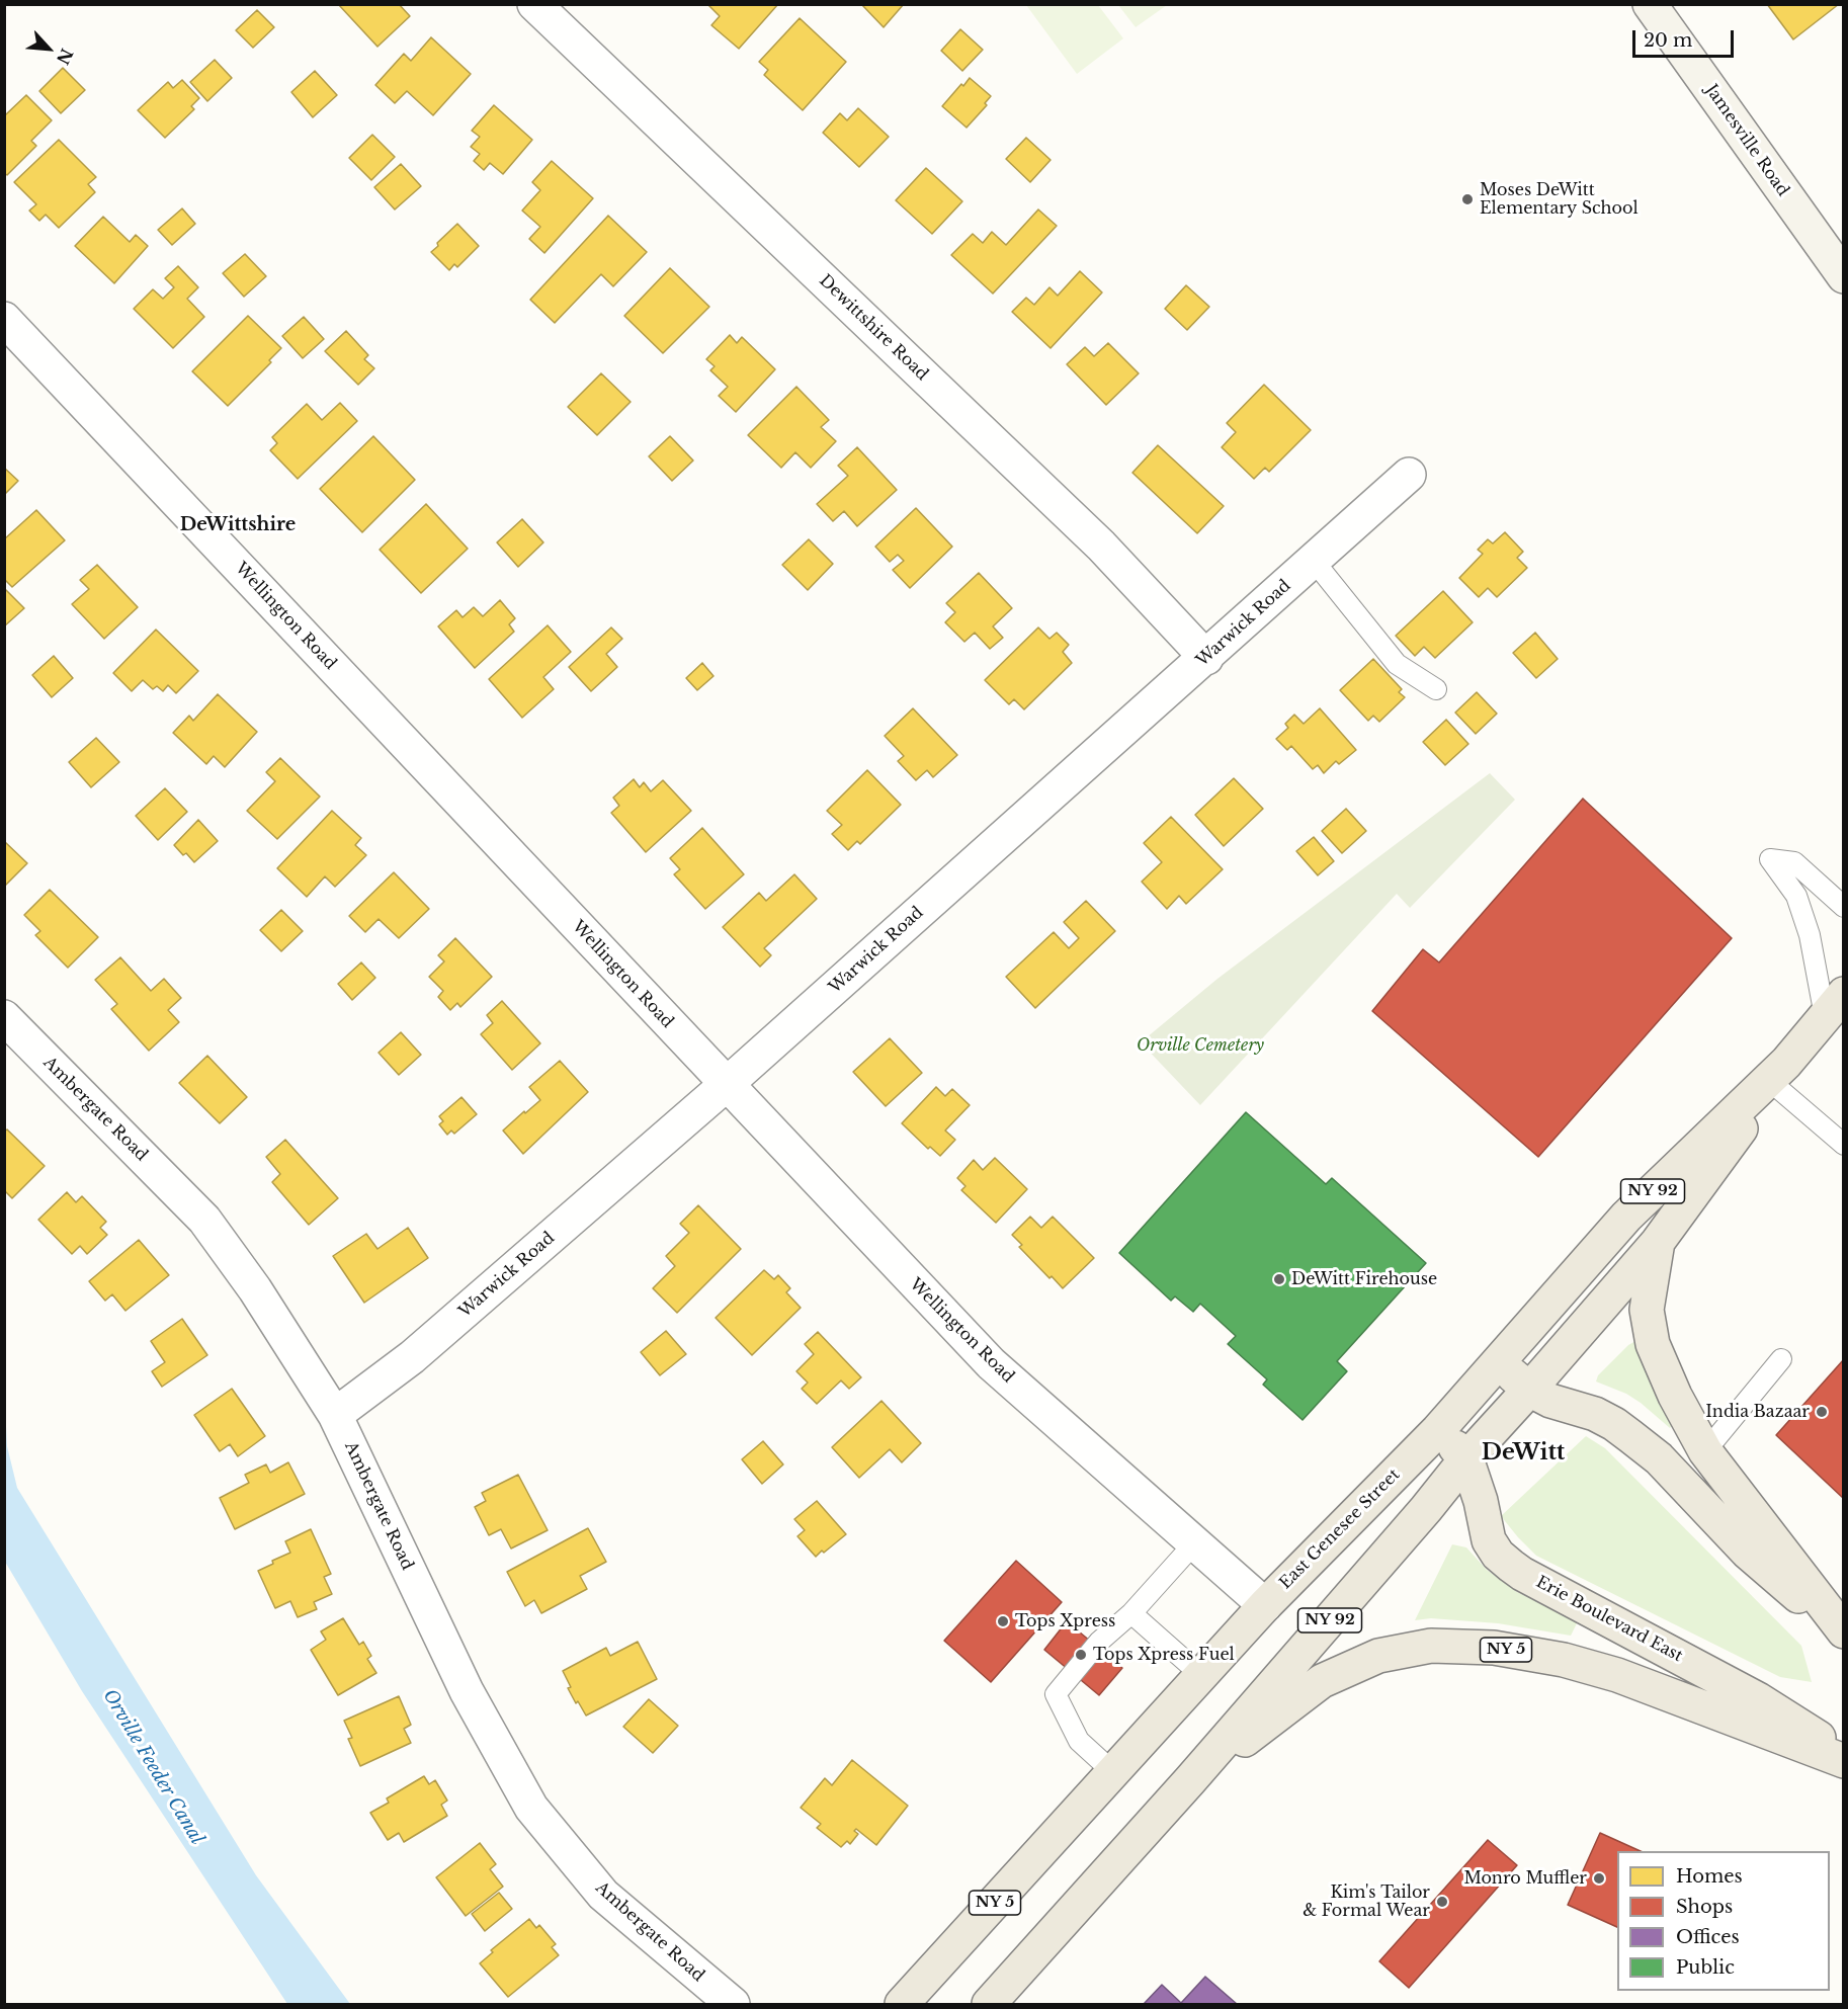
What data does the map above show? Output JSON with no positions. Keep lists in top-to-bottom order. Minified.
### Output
{"streets":{"main road":["NY 92","East Genesee Street","Erie Boulevard East","NY 5"],"street":["Jamesville Road","Dewittshire Road","Wellington Road","Warwick Road","Ambergate Road"]},"crossings":[["Dewittshire Road","Warwick Road"],["Wellington Road","Warwick Road"],["Wellington Road","East Genesee Street"],["Warwick Road","Ambergate Road"],["East Genesee Street","Erie Boulevard East"],["East Genesee Street","NY 5"]],"districts":["DeWittshire","DeWitt"],"water":["Orville Feeder Canal"],"parks":["Orville Cemetery"],"places":["Moses DeWitt Elementary School","DeWitt Firehouse","India Bazaar","Tops Xpress","Tops Xpress Fuel","Monro Muffler","Kim's Tailor & Formal Wear"],"legend":["Homes","Shops","Offices","Public"],"scale_bar":"20 m","north":"bottom right"}
